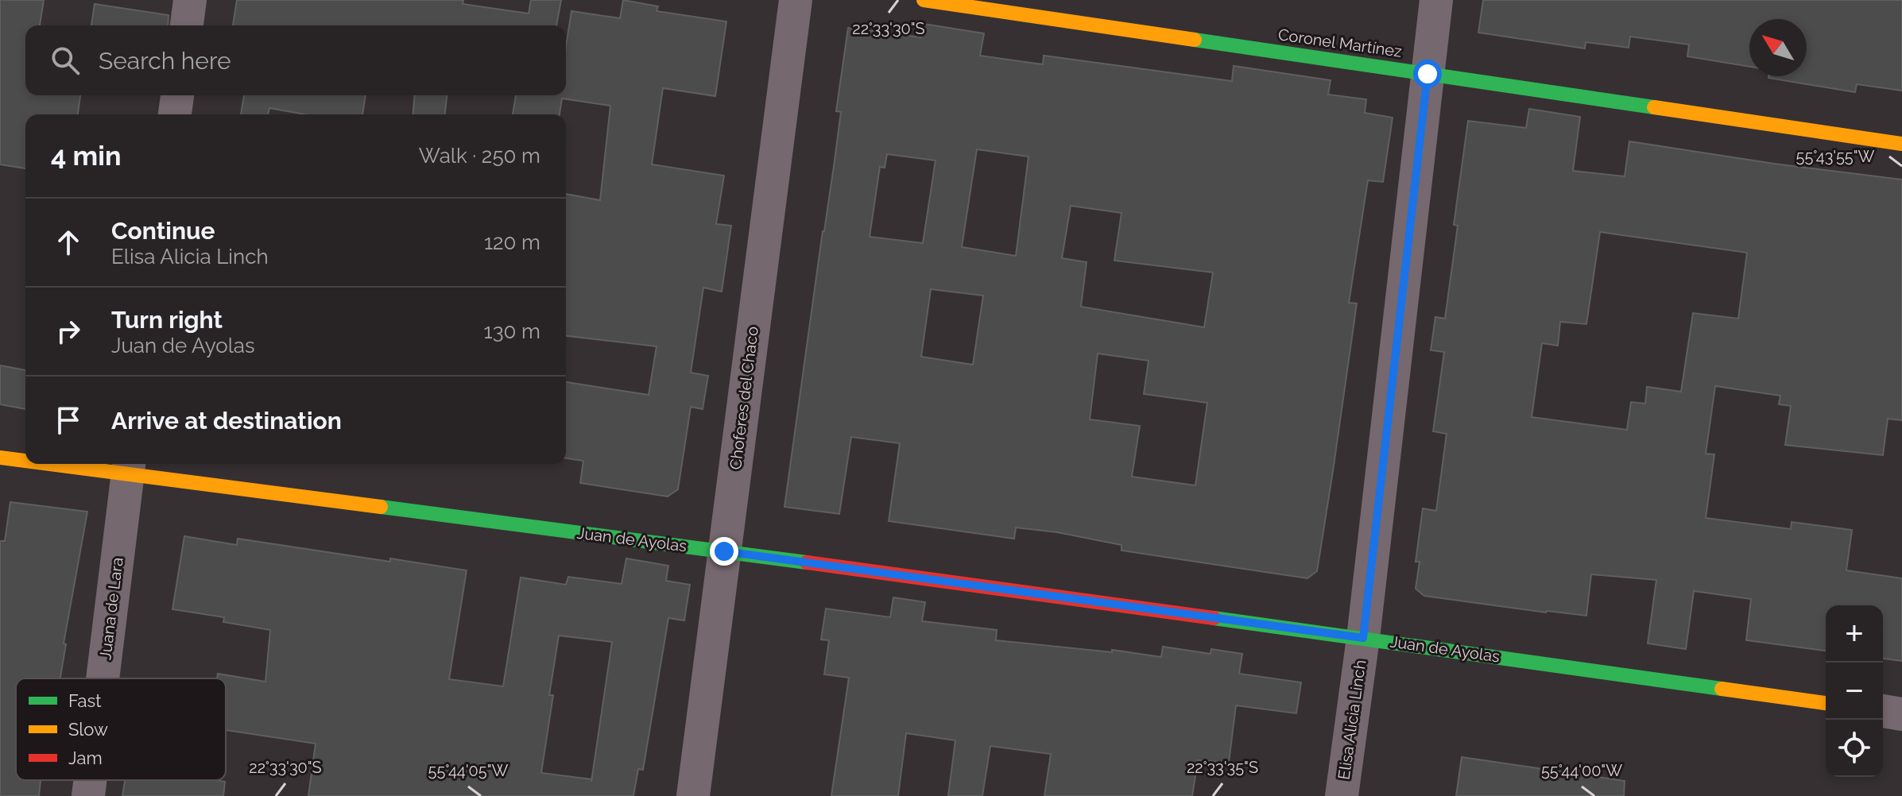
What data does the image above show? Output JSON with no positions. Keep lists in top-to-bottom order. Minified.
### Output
{"streets":{"street":["Coronel Martínez","Choferes del Chaco","Juan de Ayolas","Juana de Lara","Elisa Alicia Linch"]},"crossings":[["Coronel Martínez","Elisa Alicia Linch"],["Choferes del Chaco","Juan de Ayolas"],["Juan de Ayolas","Juana de Lara"],["Juan de Ayolas","Elisa Alicia Linch"]],"legend":["Fast","Slow","Jam"],"north":"top left","page":{"search":"Search here","heading":["4 min","Walk · 250 m"],"list":[["Continue","Elisa Alicia Linch","120 m"],["Turn right","Juan de Ayolas","130 m"],"Arrive at destination"],"map_buttons":["+","−"]},"coordinates":["22°33'30\"S","55°43'55\"W","22°33'35\"S","55°44'05\"W","55°44'00\"W"]}
